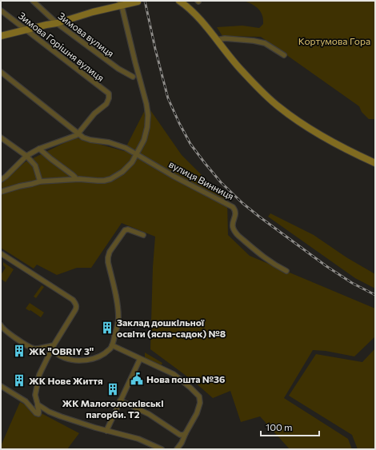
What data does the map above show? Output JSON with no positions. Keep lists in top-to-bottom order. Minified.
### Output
{"streets":{"street":["Зимова вулиця","Зимова Горішня вулиця","вулиця Винниця"]},"crossings":[["Зимова Горішня вулиця","вулиця Винниця"]],"parks":["Кортумова Гора"],"places":{"building":["Заклад дошкільної освіти (ясла-садок) №8","ЖК \"OBRIY 3\"","ЖК Нове Життя","ЖК Малоголосківські пагорби. Т2"],"public building":["Нова пошта №36"]},"scale_bar":"100 m"}
